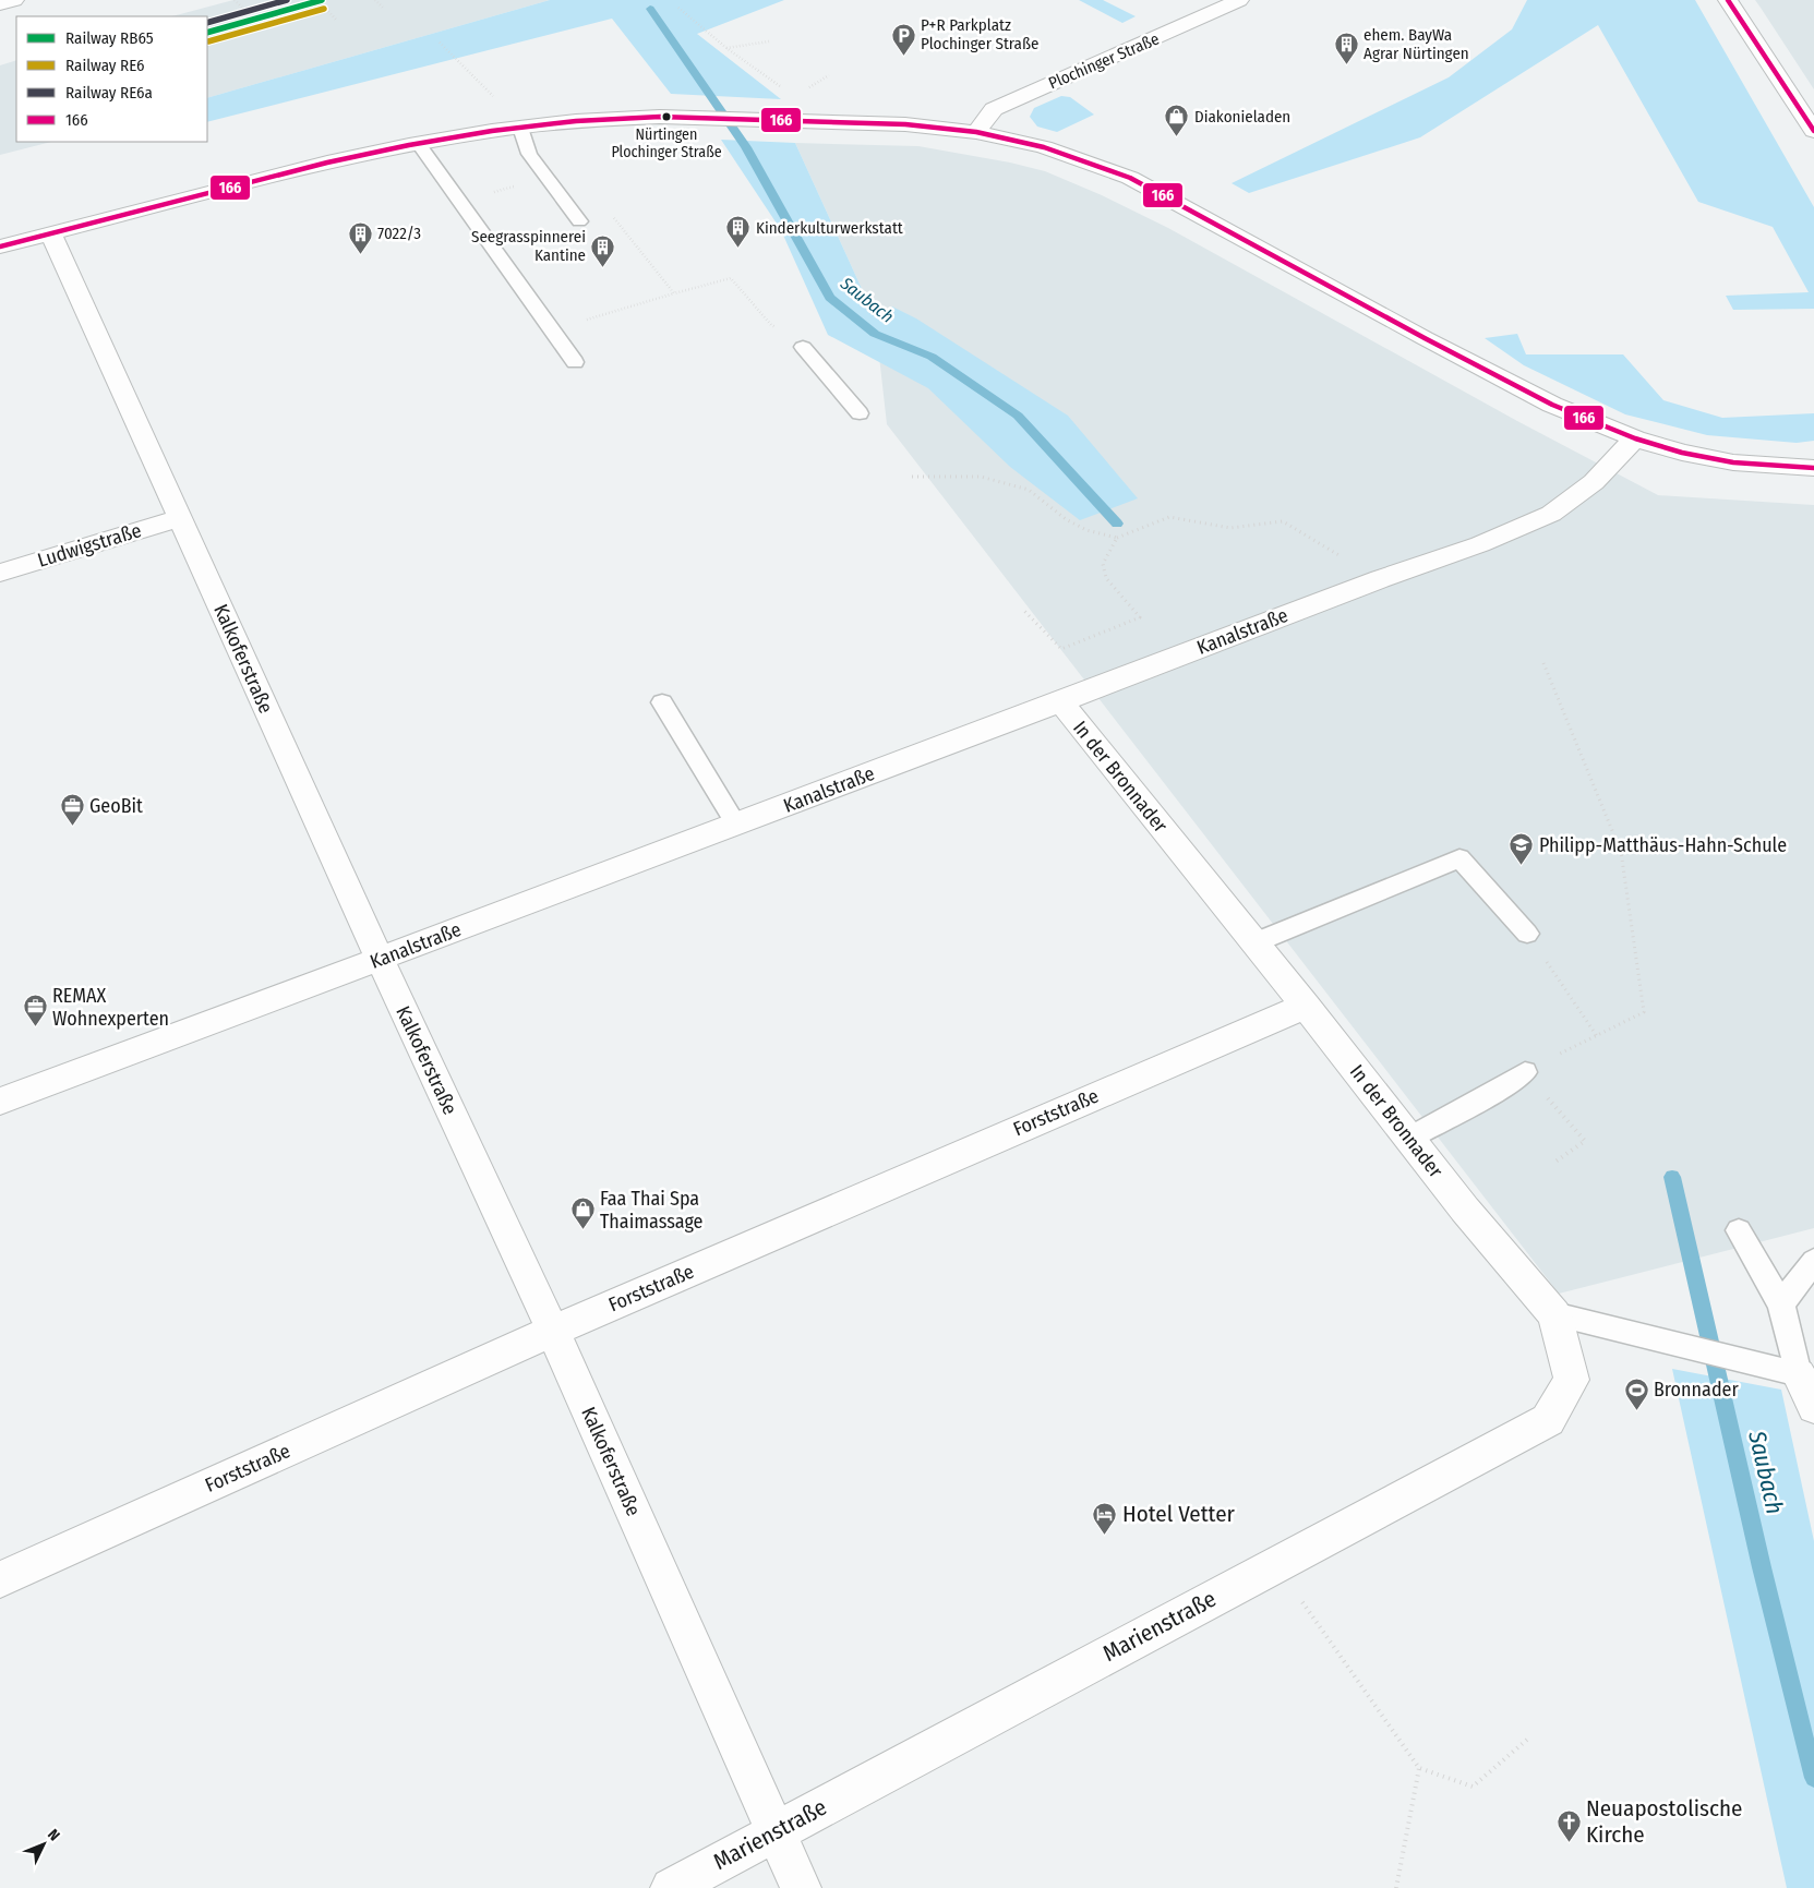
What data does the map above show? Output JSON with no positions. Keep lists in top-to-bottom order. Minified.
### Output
{"streets":{"street":["Plochinger Straße","Ludwigstraße","Kanalstraße","Kalkoferstraße","In der Bronnader","Forststraße","Marienstraße"]},"crossings":[["Ludwigstraße","Kalkoferstraße"],["Kanalstraße","Kalkoferstraße"],["Kanalstraße","In der Bronnader"],["Kalkoferstraße","Forststraße"],["Kalkoferstraße","Marienstraße"],["In der Bronnader","Forststraße"],["In der Bronnader","Marienstraße"]],"water":["Saubach"],"places":{"parking":["P+R Parkplatz Plochinger Straße"],"building":["ehem. BayWa Agrar Nürtingen","Kinderkulturwerkstatt","7022/3","Seegrasspinnerei Kantine"],"other":["Nürtingen Plochinger Straße"],"shop":["Diakonieladen","Faa Thai Spa Thaimassage"],"office":["GeoBit","REMAX Wohnexperten"],"school or university":["Philipp-Matthäus-Hahn-Schule"],"sports":["Bronnader"],"hotel":["Hotel Vetter"],"church":["Neuapostolische Kirche"]},"lines":["rail line RB65","rail line RE6a","transit line 166","rail line RE6"],"legend":["Railway RB65","Railway RE6","Railway RE6a","166"],"north":"top right"}
